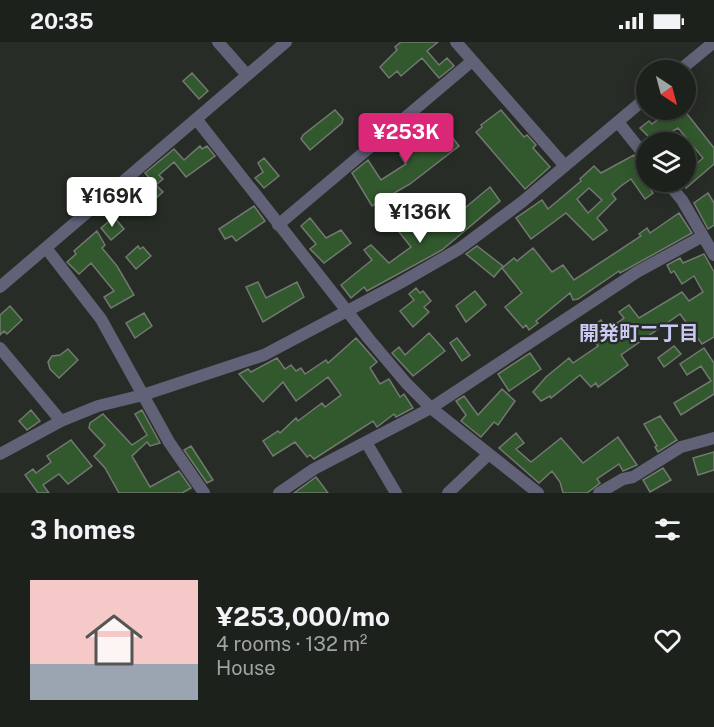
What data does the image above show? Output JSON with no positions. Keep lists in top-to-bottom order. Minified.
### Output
{"districts":["開発町二丁目"],"north":"bottom right","page":{"status":"20:35","price":["¥253K","¥169K","¥136K"],"heading":"3 homes","list":[{"name":"¥253,000/mo","note":"4 rooms · 132 m² · House"}]}}
